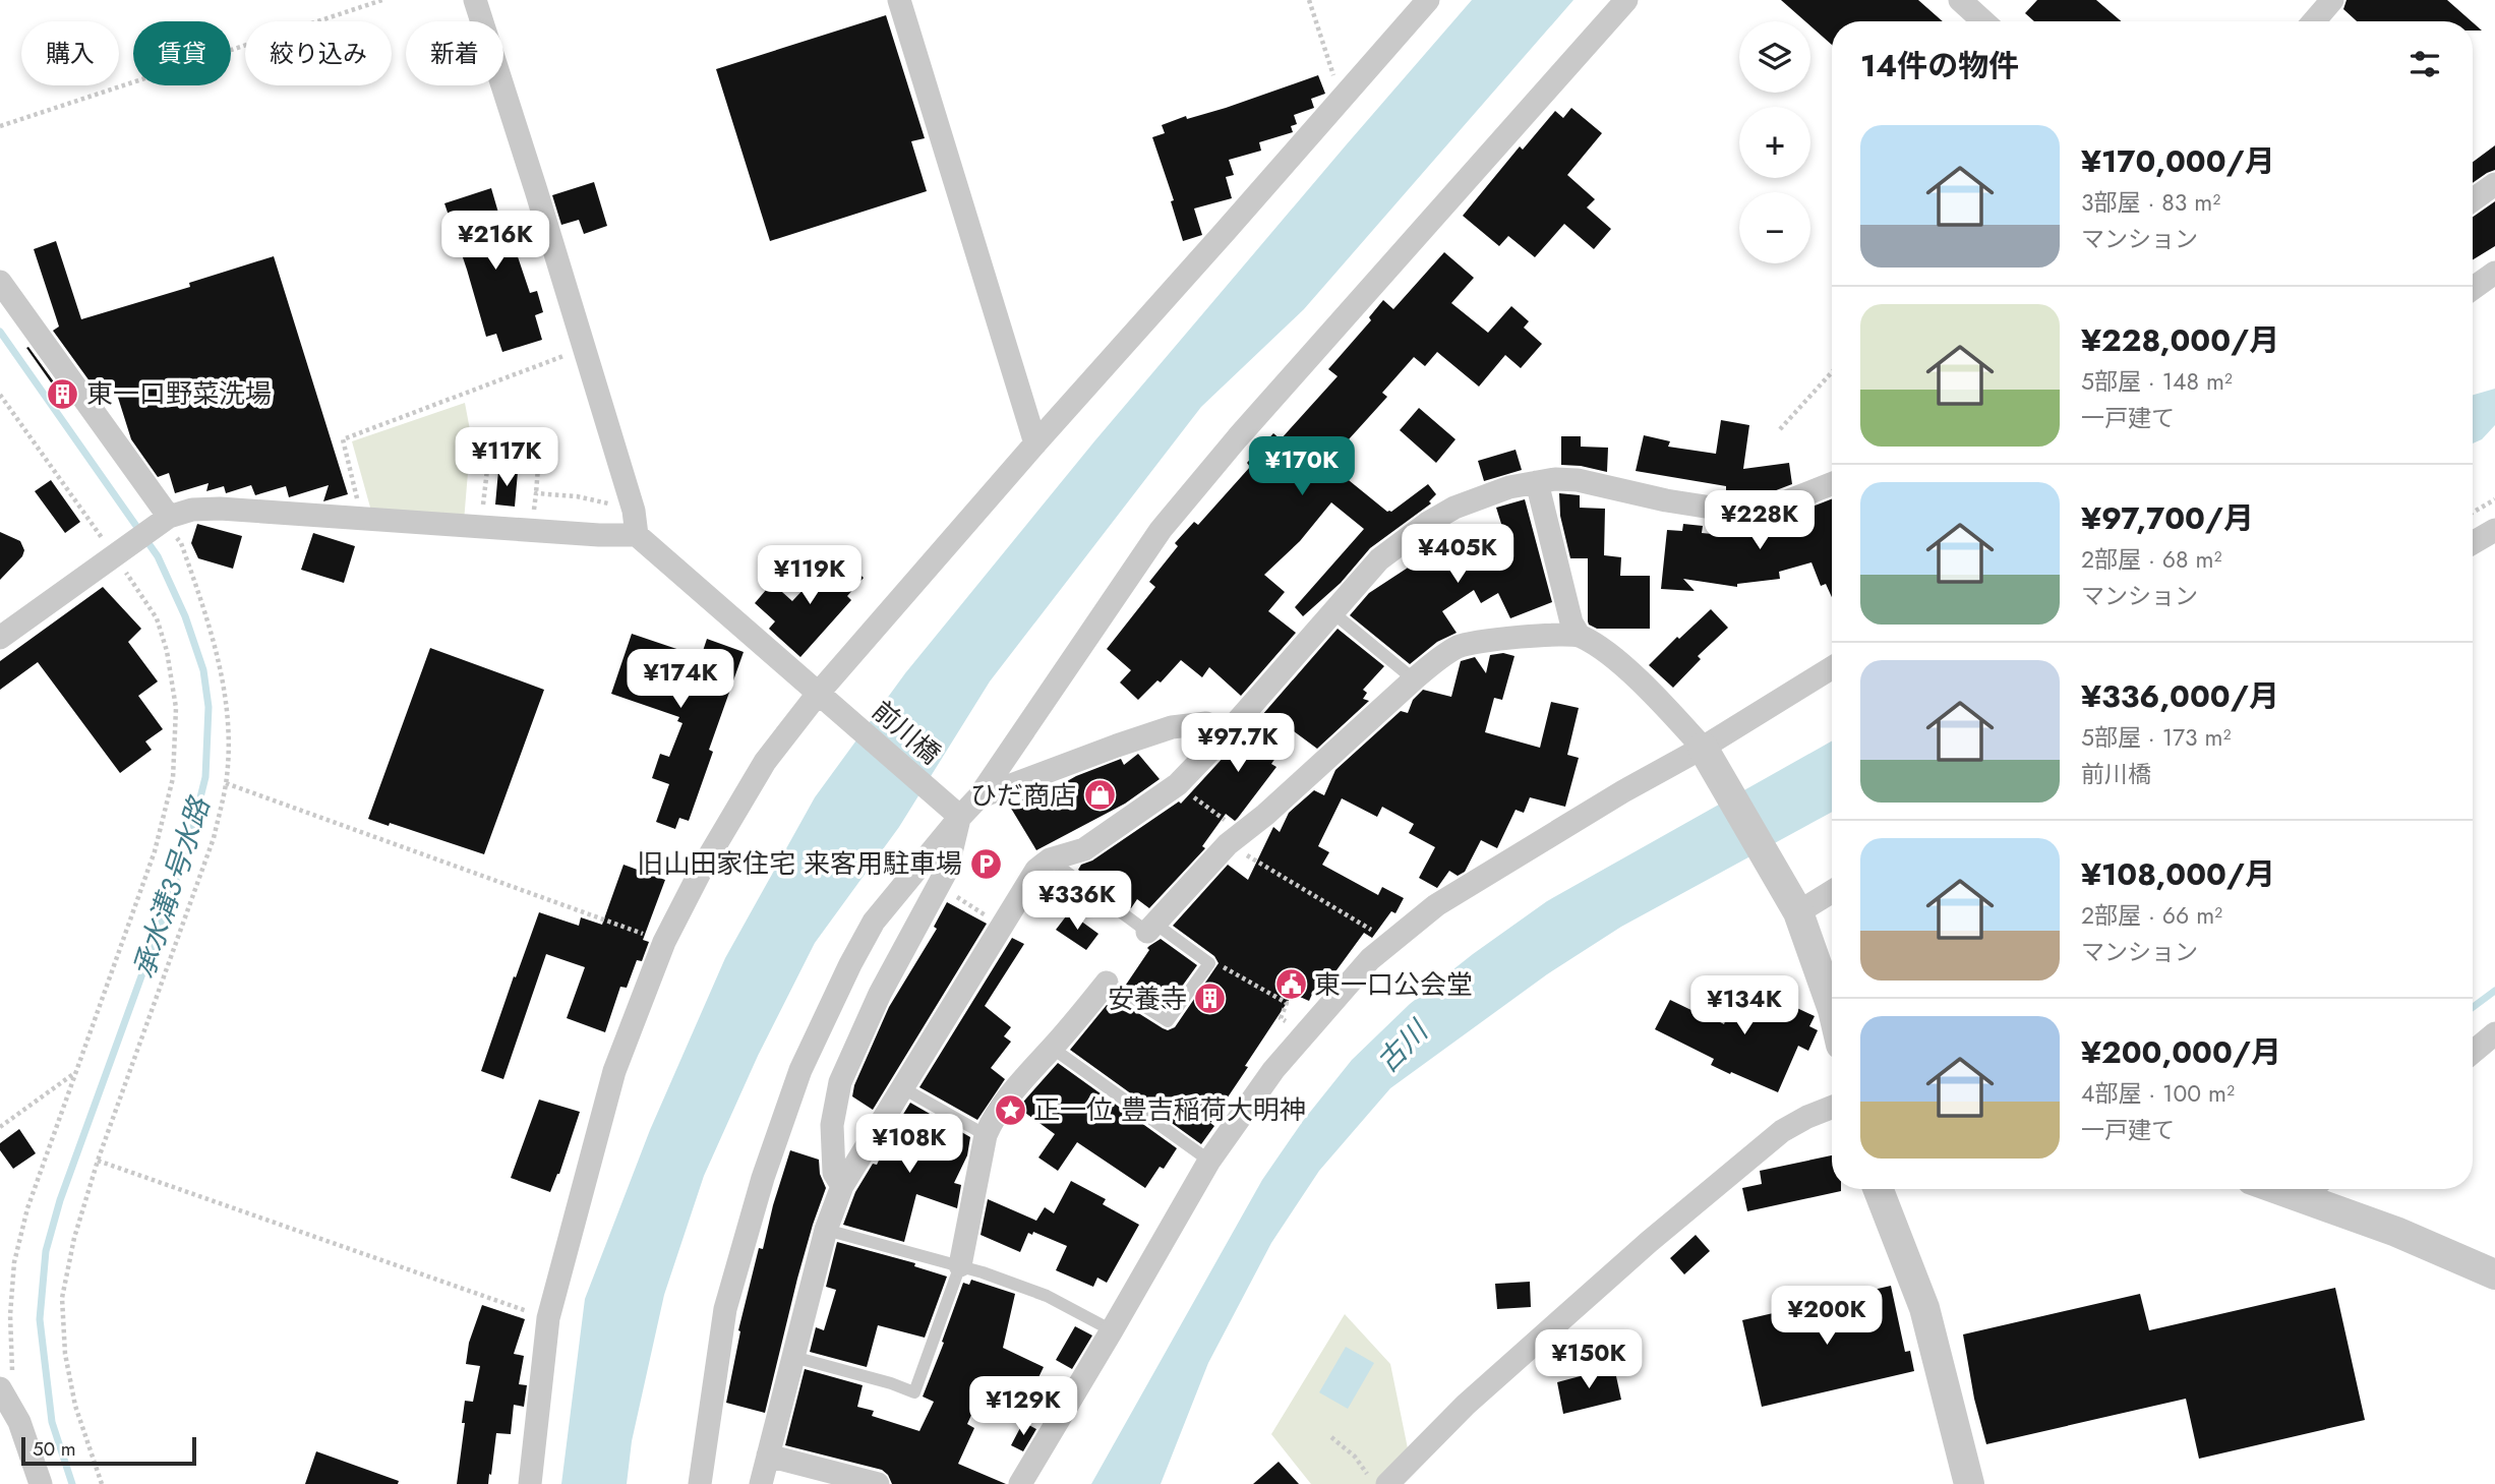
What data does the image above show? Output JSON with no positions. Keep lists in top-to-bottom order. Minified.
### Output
{"streets":{"street":["前川橋"]},"water":["承水溝３号水路","古川"],"places":{"building":["東一口野菜洗場","安養寺"],"shop":["ひだ商店"],"parking":["旧山田家住宅 来客用駐車場"],"public building":["東一口公会堂"],"place":["正一位 豊吉稲荷大明神"]},"scale_bar":"50 m","page":{"map_buttons":["+","−"],"chip":["購入","賃貸","絞り込み","新着"],"heading":"14件の物件","list":[{"name":"¥170,000/月","note":"3部屋 · 83 m² · マンション"},{"name":"¥228,000/月","note":"5部屋 · 148 m² · 一戸建て"},{"name":"¥97,700/月","note":"2部屋 · 68 m² · マンション"},{"name":"¥336,000/月","note":"5部屋 · 173 m² · 前川橋"},{"name":"¥108,000/月","note":"2部屋 · 66 m² · マンション"},{"name":"¥200,000/月","note":"4部屋 · 100 m² · 一戸建て"}],"price":["¥216K","¥117K","¥170K","¥228K","¥405K","¥119K","¥174K","¥97.7K","¥336K","¥134K","¥108K","¥200K","¥150K","¥129K"],"scale":"50 m"}}
